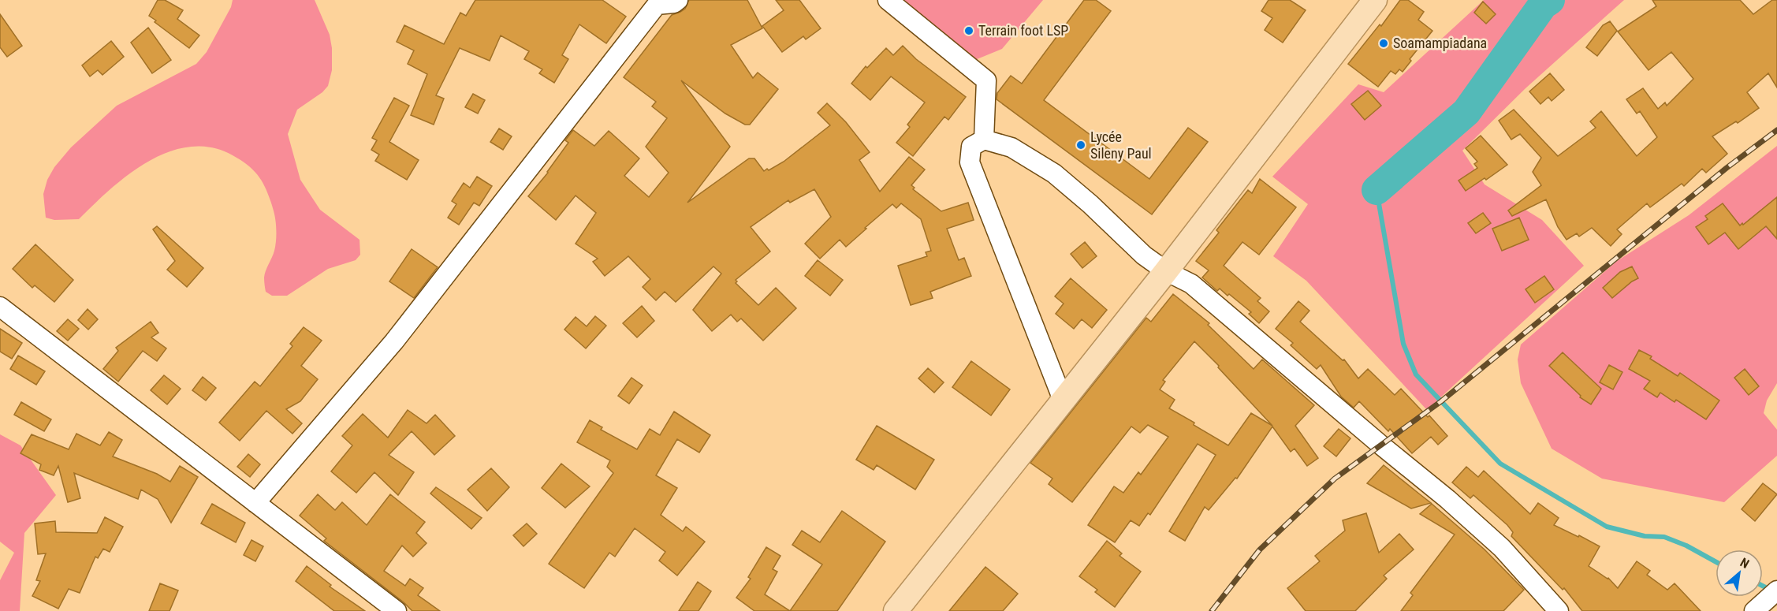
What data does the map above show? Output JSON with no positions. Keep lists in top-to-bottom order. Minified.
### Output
{"places":["Terrain foot LSP","Soamampiadana","Lycée Sileny Paul"],"north":"top right"}
